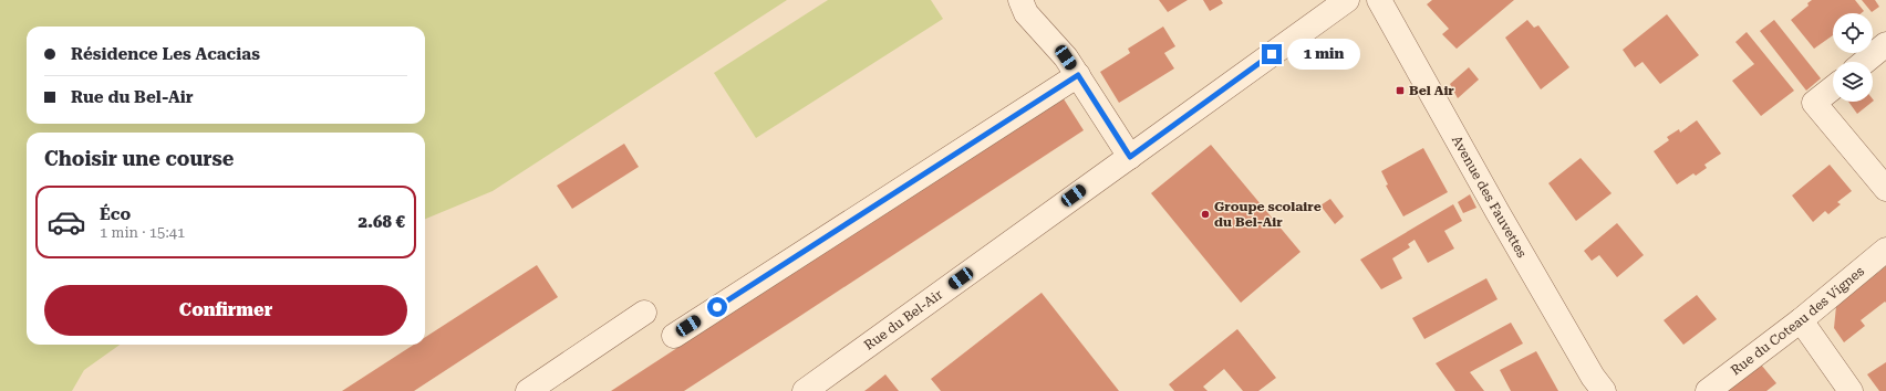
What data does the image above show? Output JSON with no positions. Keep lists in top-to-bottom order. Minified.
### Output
{"streets":{"street":["Avenue des Fauvettes","Rue du Bel-Air","Rue du Coteau des Vignes"]},"places":{"transit":["Bel Air"],"other":["Groupe scolaire du Bel-Air"]},"page":{"banner":["Résidence Les Acacias","Rue du Bel-Air"],"bubble":"1 min","heading":"Choisir une course","list":[{"name":"Éco","note":"1 min · 15:41","value":"2.68 €"}],"buttons":"Confirmer"}}
